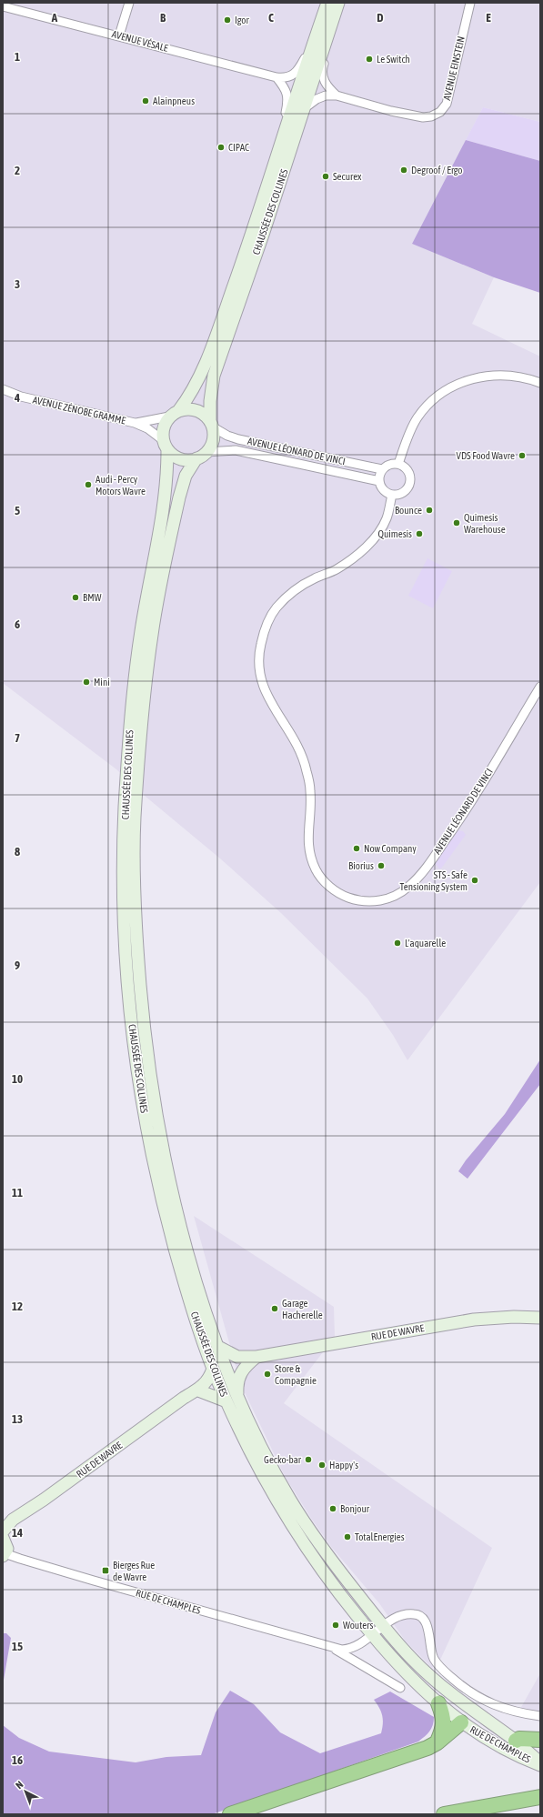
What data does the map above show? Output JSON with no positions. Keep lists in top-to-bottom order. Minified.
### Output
{"streets":{"main road":["CHAUSSÉE DES COLLINES","RUE DE WAVRE","RUE DE CHAMPLES"],"street":["AVENUE VÉSALE","AVENUE EINSTEIN","AVENUE ZÉNOBE GRAMME","AVENUE LÉONARD DE VINCI"]},"crossings":[["AVENUE VÉSALE","CHAUSSÉE DES COLLINES"],["AVENUE EINSTEIN","CHAUSSÉE DES COLLINES"],["CHAUSSÉE DES COLLINES","AVENUE ZÉNOBE GRAMME"],["CHAUSSÉE DES COLLINES","AVENUE LÉONARD DE VINCI"],["CHAUSSÉE DES COLLINES","RUE DE WAVRE"],["CHAUSSÉE DES COLLINES","RUE DE CHAMPLES"],["AVENUE ZÉNOBE GRAMME","AVENUE LÉONARD DE VINCI"]],"places":{"other":["Igor","Le Switch","Alainpneus","CIPAC","Degroof / Ergo","Securex","VDS Food Wavre","Audi - Percy Motors Wavre","Bounce","Quimesis Warehouse","Quimesis","BMW","Mini","Now Company","Biorius","STS - Safe Tensioning System","L'aquarelle","Garage Hacherelle","Store & Compagnie","Gecko-bar","Happy's","Bonjour","TotalEnergies","Wouters"],"transit":["Bierges Rue de Wavre"]},"north":"top left","grid":{"columns":["A","B","C","D","E"],"rows":["1","2","3","4","5","6","7","8","9","10","11","12","13","14","15","16"]}}
